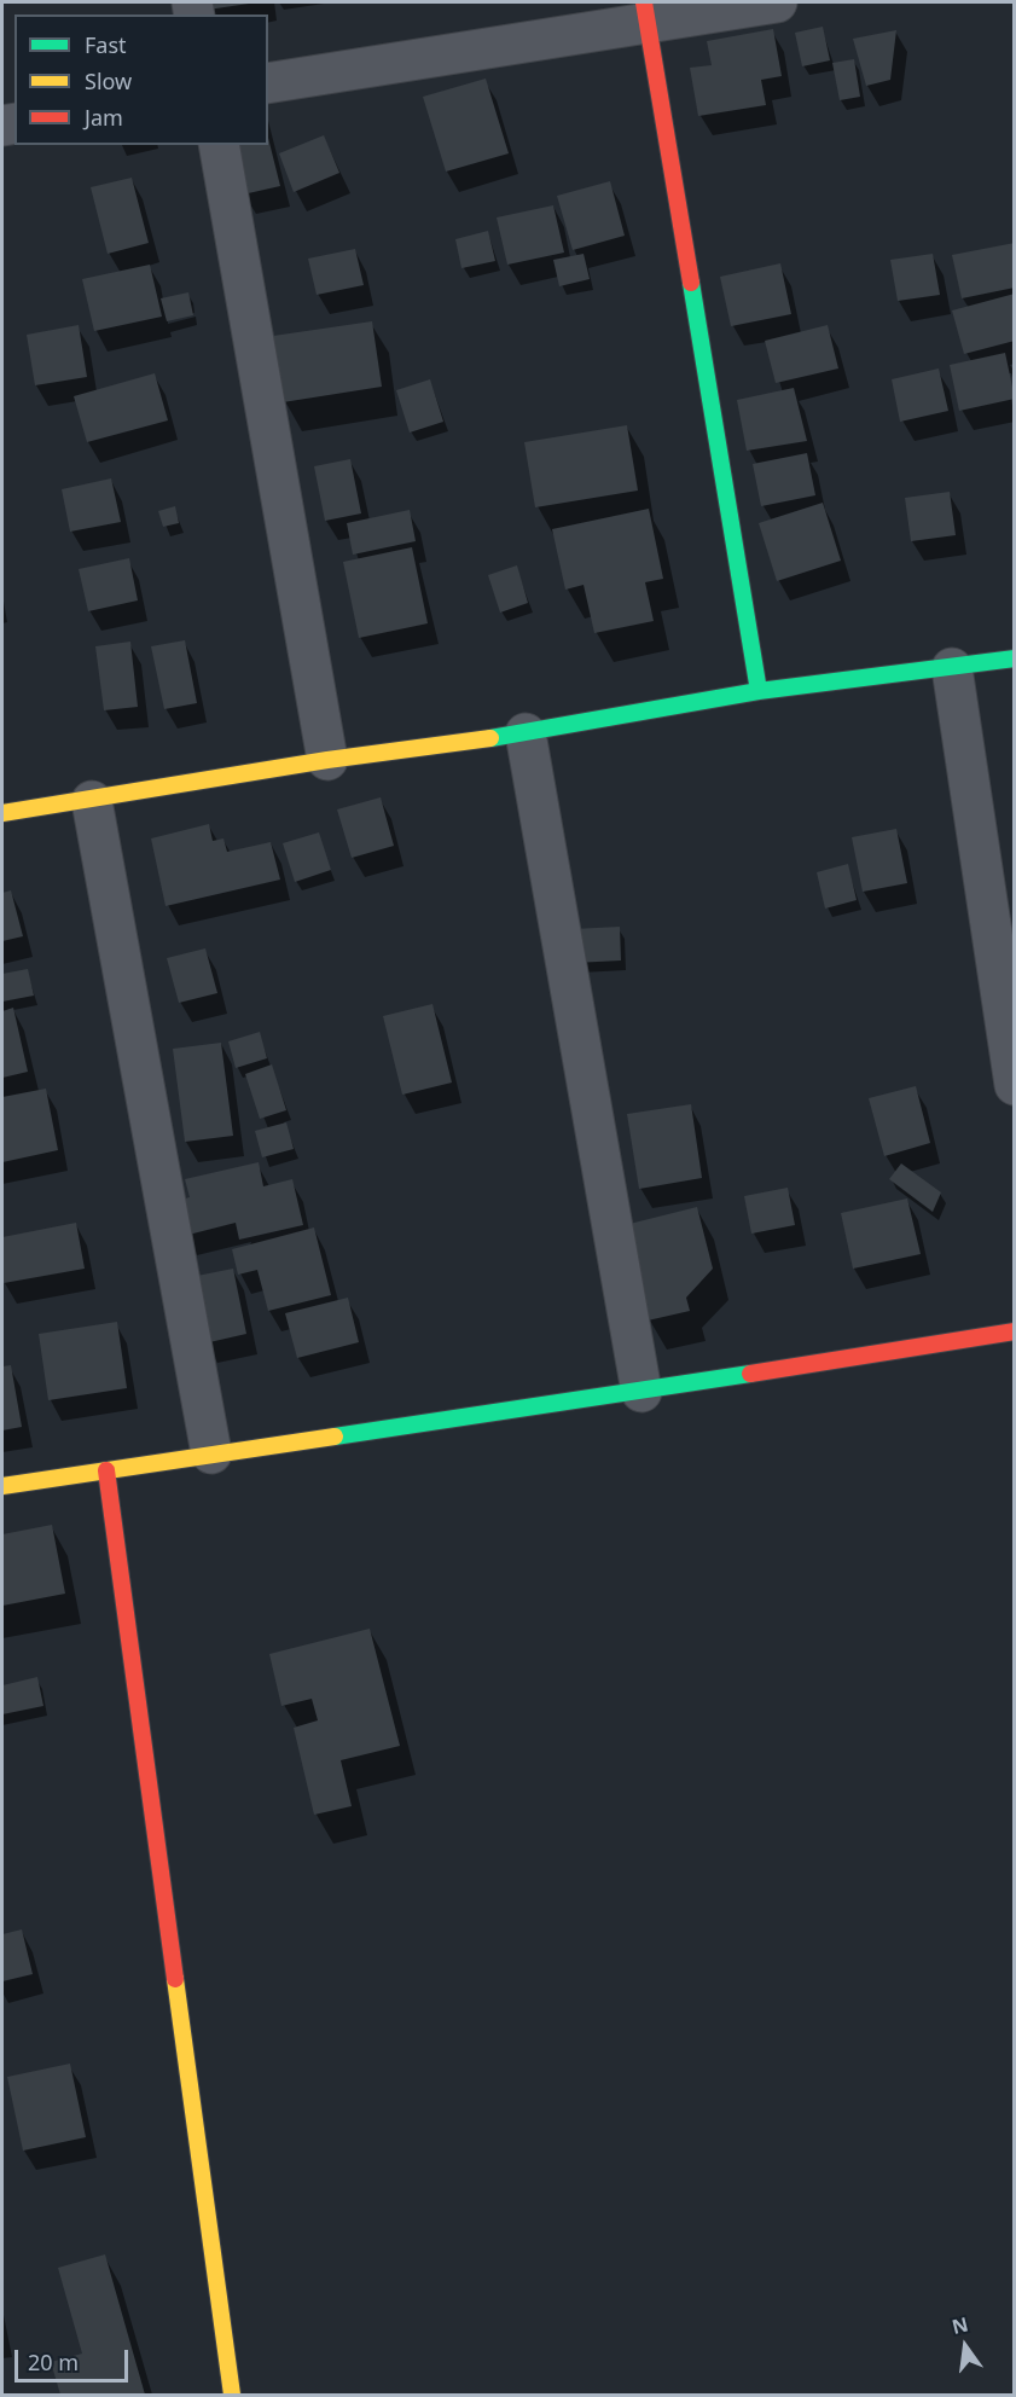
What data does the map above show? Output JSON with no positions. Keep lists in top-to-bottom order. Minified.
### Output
{"legend":["Fast","Slow","Jam"],"scale_bar":"20 m","north":"top"}
